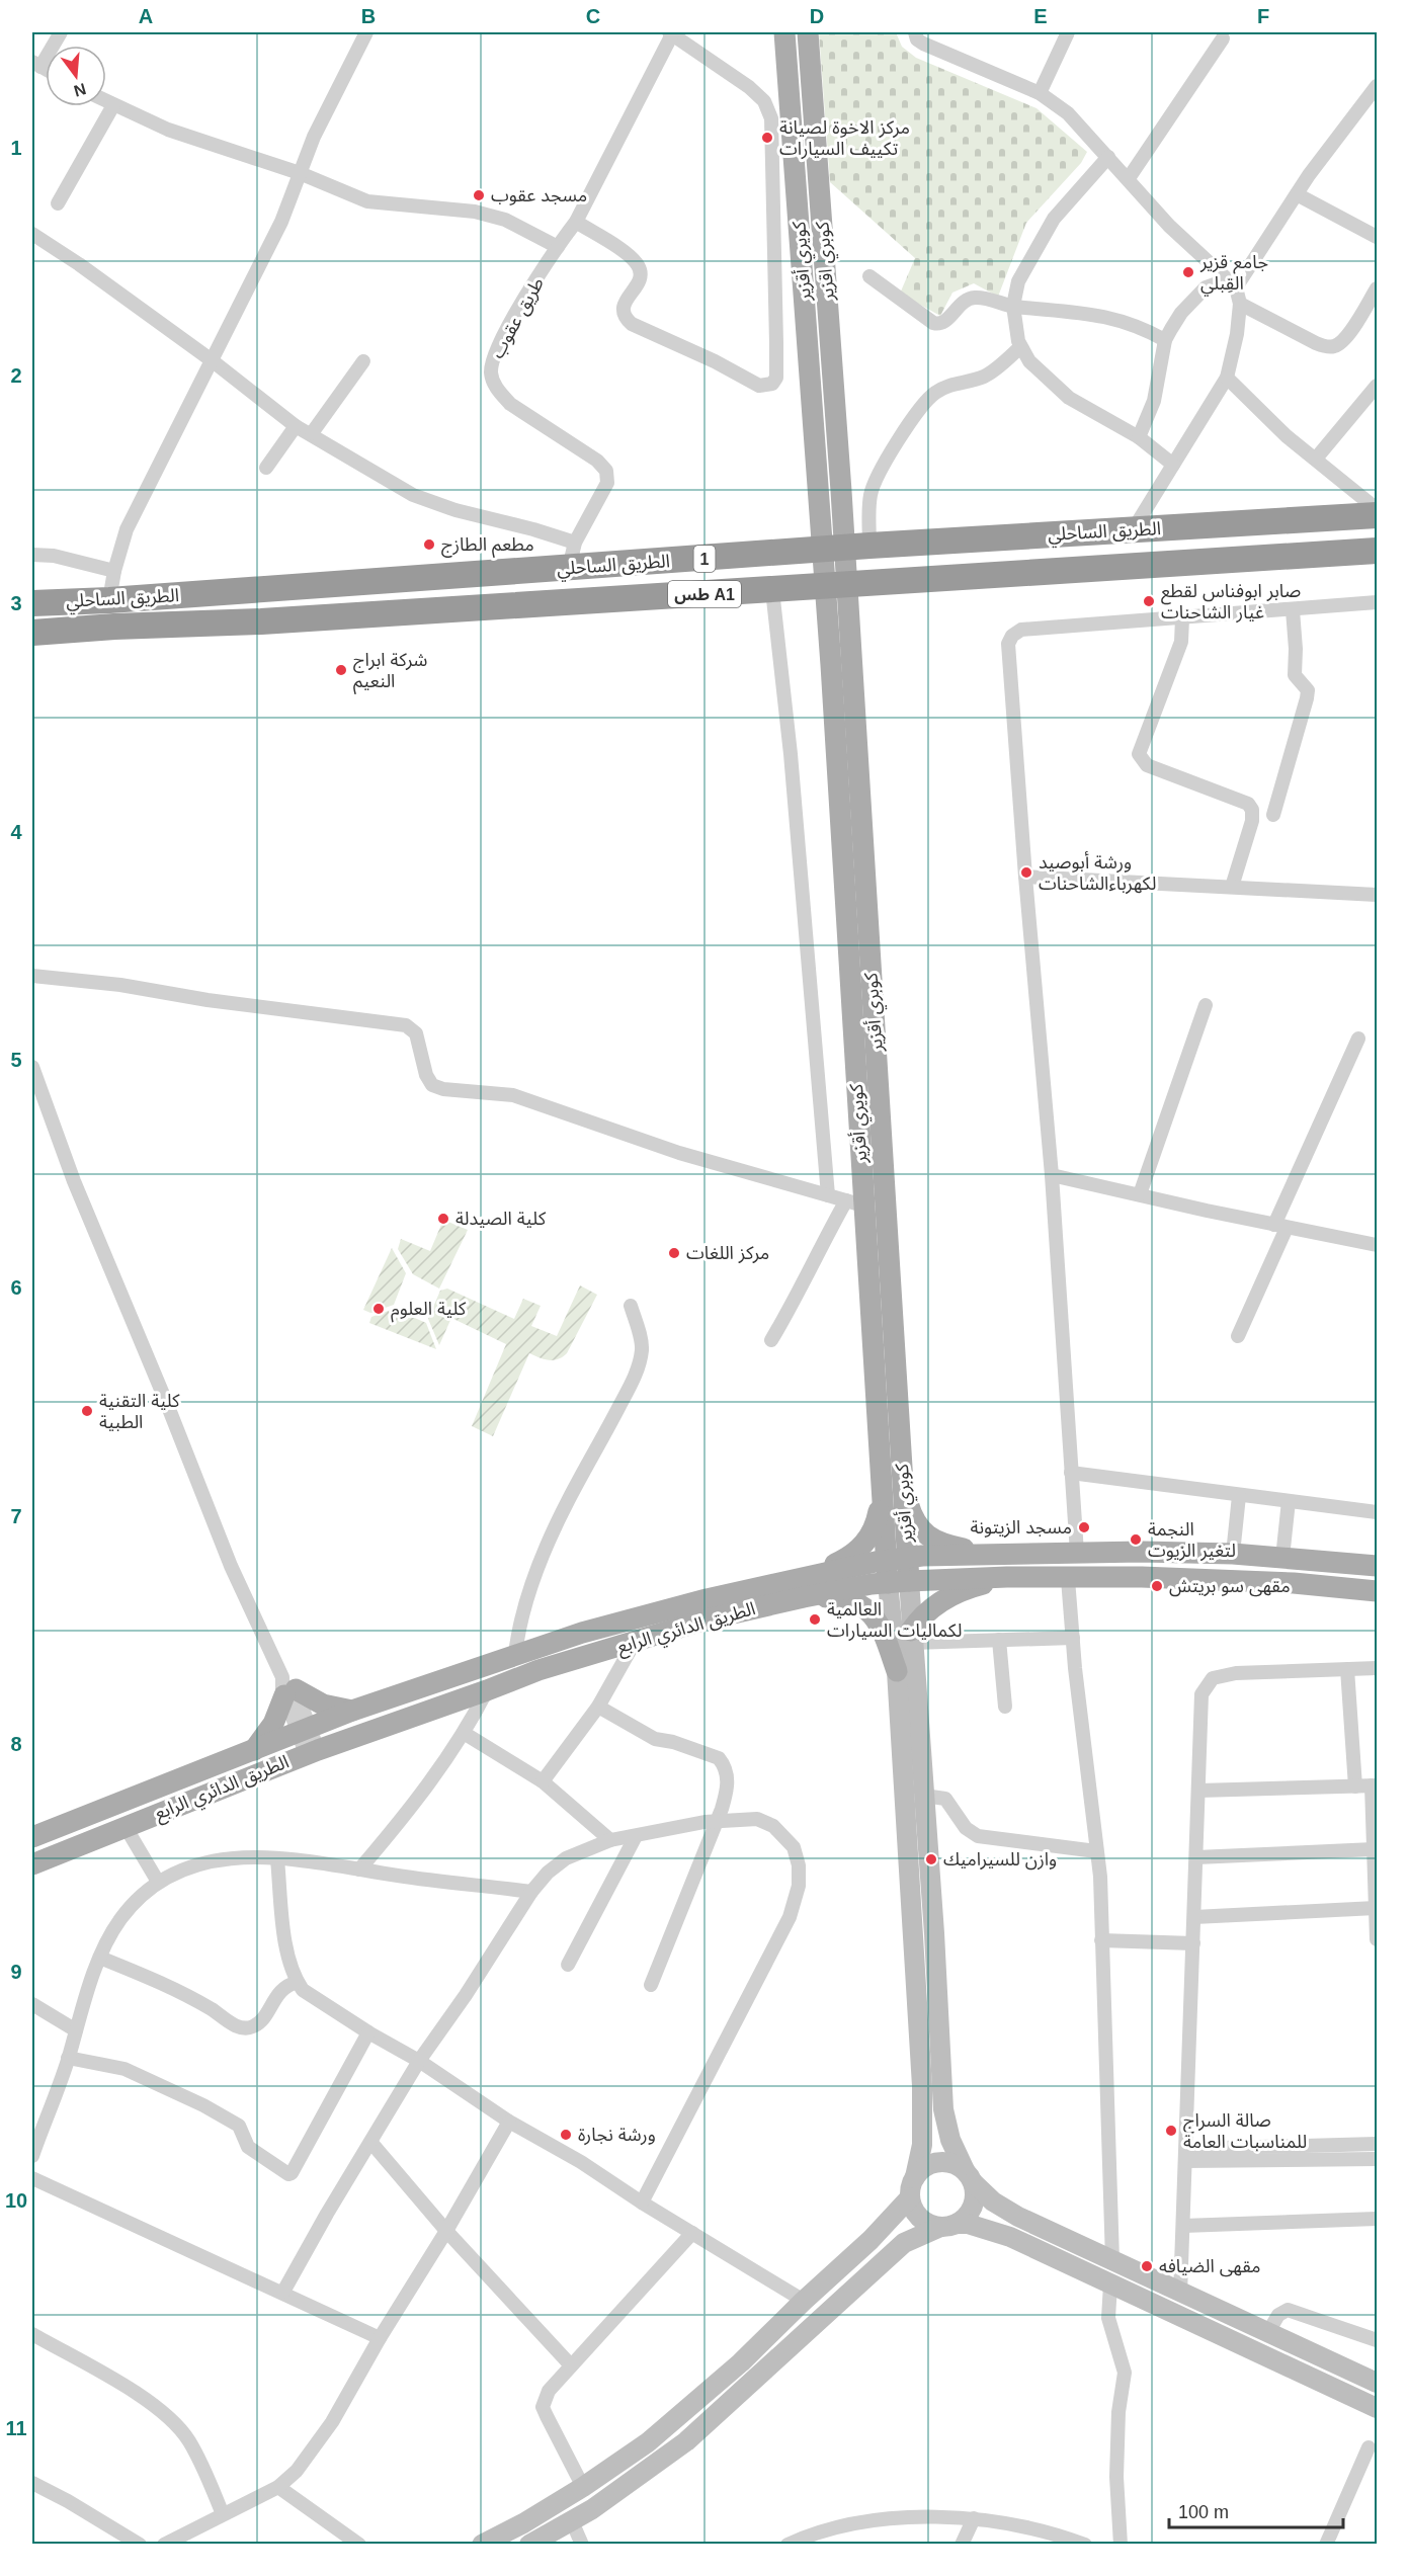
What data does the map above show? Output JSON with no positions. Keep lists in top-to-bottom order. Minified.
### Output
{"streets":{"highway":["الطريق الساحلي","1","طس A1"],"main road":["كويري أقزير","كوبري اقزير","كوبري أقزير","الطريق الدائري الرابع"],"street":["طريق عقوب"]},"crossings":[["كويري أقزير","كوبري اقزير"],["كويري أقزير","كوبري أقزير"],["كويري أقزير","الطريق الدائري الرابع"],["كوبري اقزير","كوبري أقزير"],["طريق عقوب","الطريق الساحلي"],["كوبري أقزير","الطريق الدائري الرابع"]],"places":["مركز الاخوة لصيانة تكييف السيارات","مسجد عقوب","جامع قزير القِبلي","مطعم الطازج","صابر ابوفناس لقطع غيار الشاحنات","شركة ابراج النعيم","ورشة أبوصيد لكهرباءالشاحنات","كلية الصيدلة","مركز اللغات","كلية العلوم","كلية التقنية الطبية","مسجد الزيتونة","النجمة لتغير الزيوت","مقهى سو بريتش","العالمية لكماليات السيارات","وازن للسيراميك","صالة السراج للمناسبات العامة","ورشة نجارة","مقهى الضيافه"],"scale_bar":"100 m","north":"bottom","grid":{"columns":["A","B","C","D","E","F"],"rows":["1","2","3","4","5","6","7","8","9","10","11"]}}
